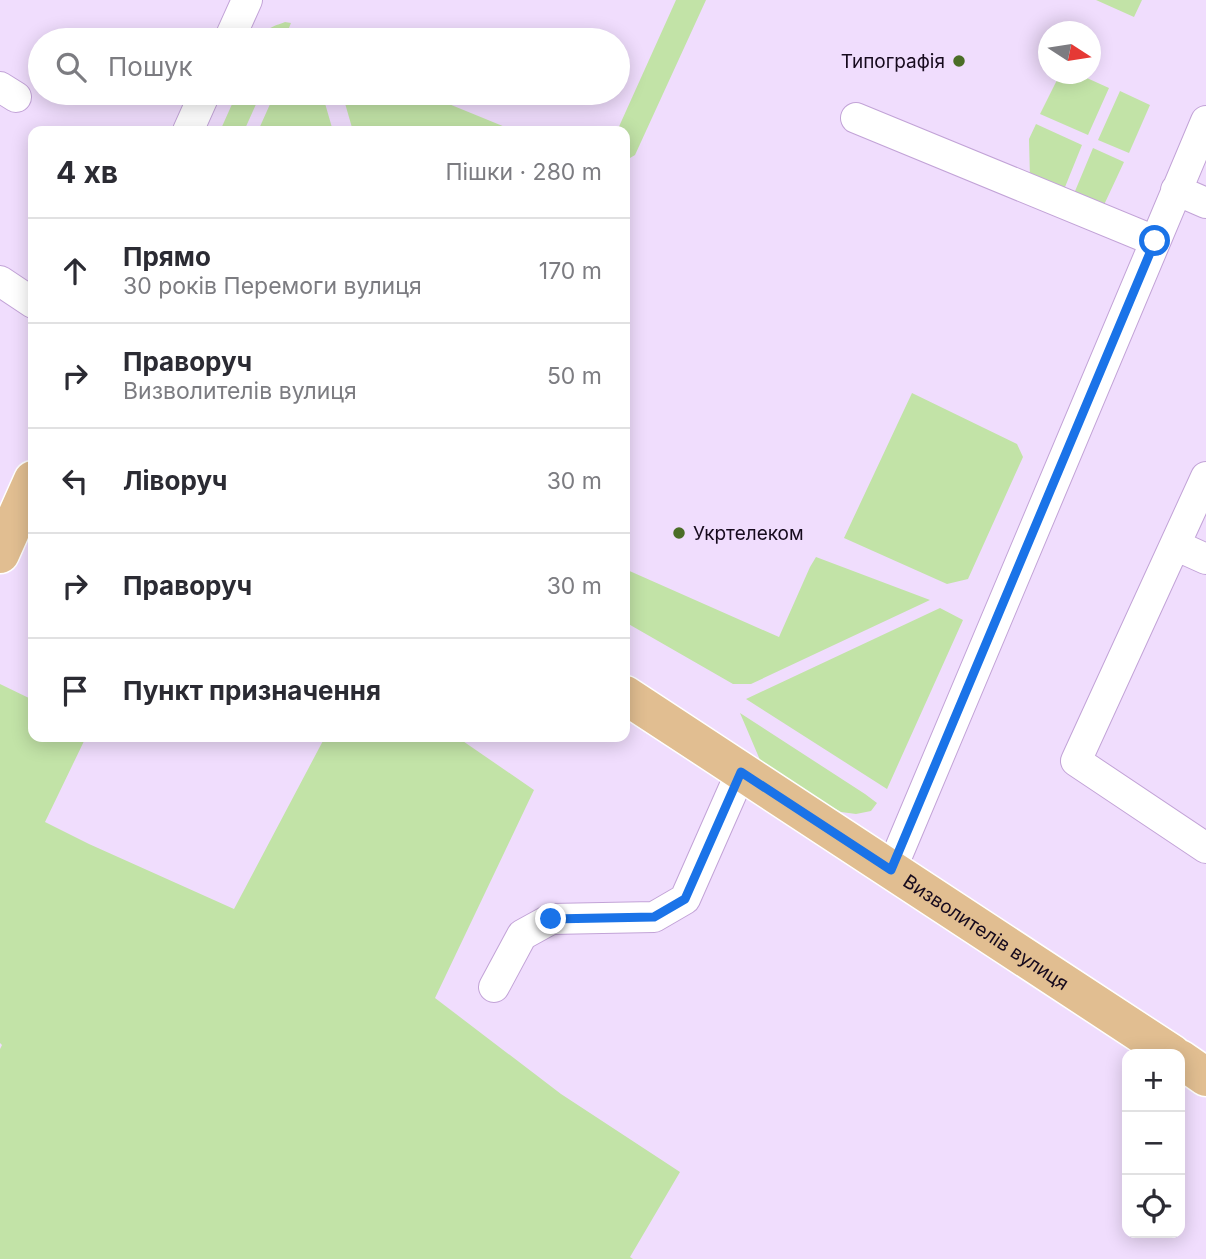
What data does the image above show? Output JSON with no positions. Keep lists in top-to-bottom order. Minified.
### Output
{"streets":{"main road":["Визволителів вулиця"]},"places":["Типографія","Укртелеком"],"north":"right","page":{"search":"Пошук","heading":["4 хв","Пішки · 280 m"],"list":[["Прямо","30 років Перемоги вулиця","170 m"],["Праворуч","Визволителів вулиця","50 m"],["Ліворуч","30 m"],["Праворуч","30 m"],"Пункт призначення"],"map_buttons":["+","−"]}}
